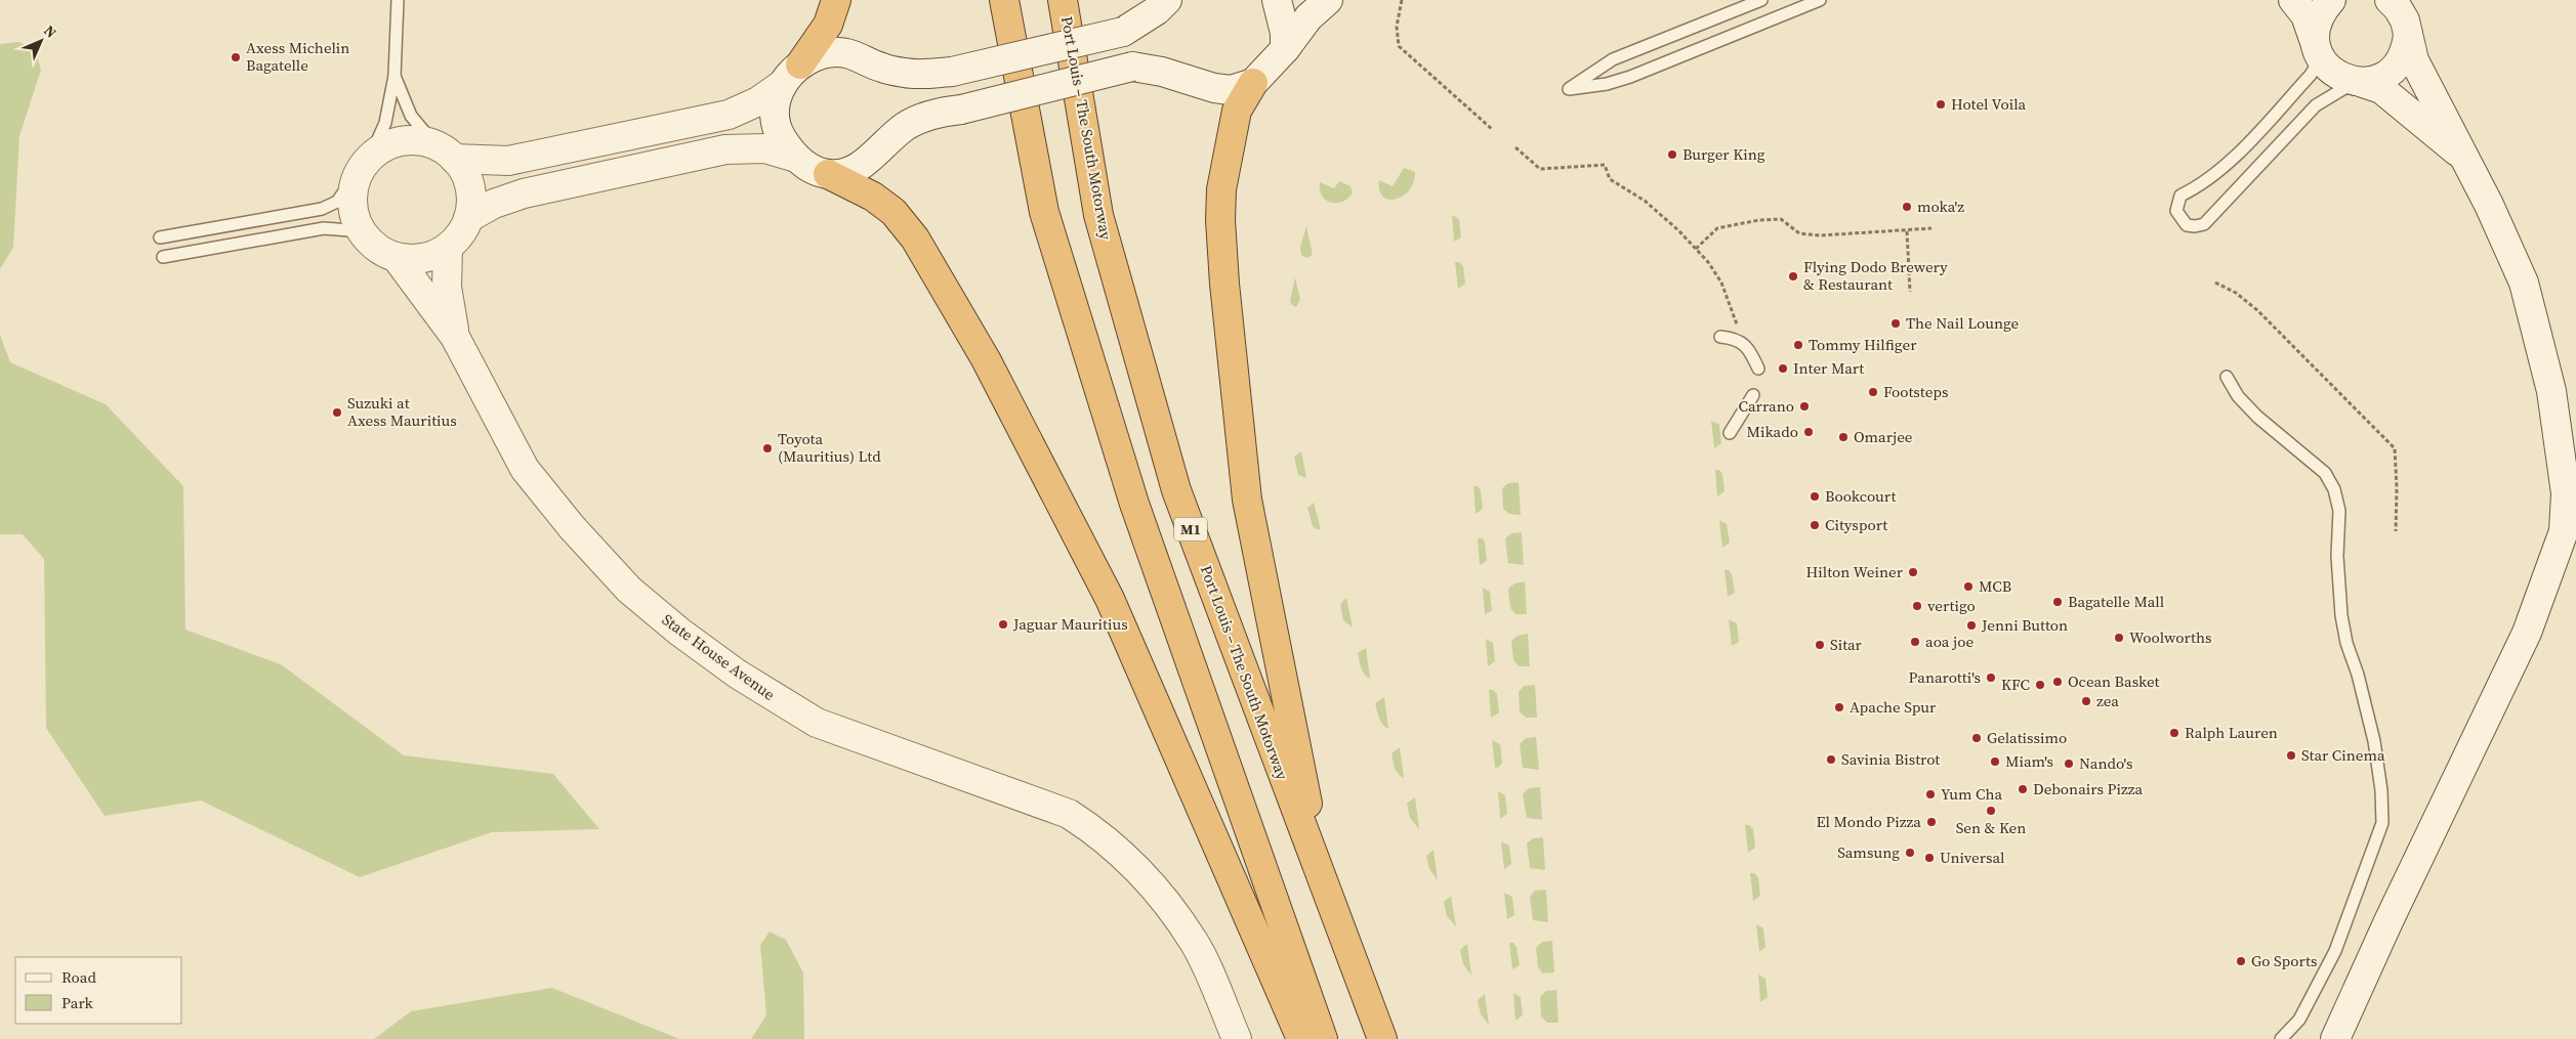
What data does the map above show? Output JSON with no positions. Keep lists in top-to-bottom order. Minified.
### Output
{"streets":{"highway":["Port Louis – The South Motorway","M1"],"main road":["State House Avenue"]},"places":["Axess Michelin Bagatelle","Hotel Voila","Burger King","moka'z","Flying Dodo Brewery & Restaurant","The Nail Lounge","Tommy Hilfiger","Inter Mart","Footsteps","Carrano","Suzuki at Axess Mauritius","Mikado","Omarjee","Toyota (Mauritius) Ltd","Bookcourt","Citysport","Hilton Weiner","MCB","Bagatelle Mall","vertigo","Jaguar Mauritius","Jenni Button","Woolworths","aoa joe","Sitar","Panarotti's","Ocean Basket","KFC","zea","Apache Spur","Ralph Lauren","Gelatissimo","Star Cinema","Savinia Bistrot","Miam's","Nando's","Debonairs Pizza","Yum Cha","Sen & Ken","El Mondo Pizza","Samsung","Universal","Go Sports"],"legend":["Road","Park"],"north":"top right"}
